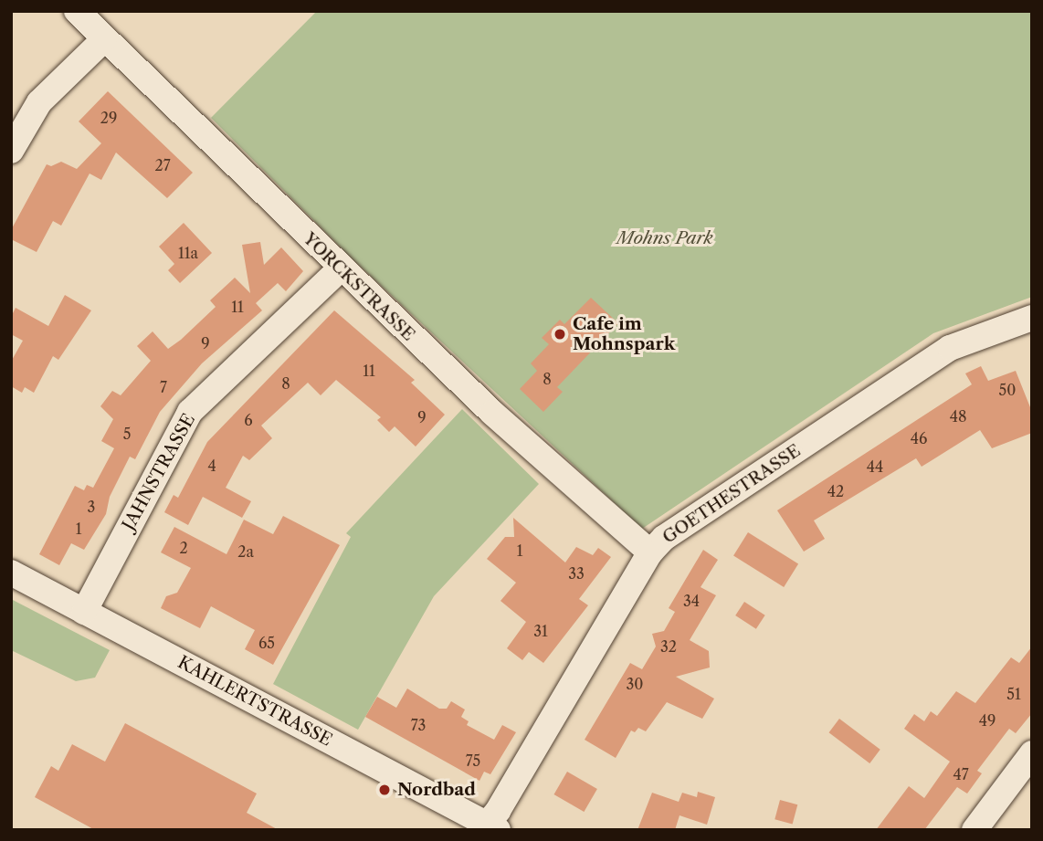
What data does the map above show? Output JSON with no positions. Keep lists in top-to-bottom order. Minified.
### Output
{"streets":{"street":["YORCKSTRASSE","JAHNSTRASSE","GOETHESTRASSE","KAHLERTSTRASSE"]},"crossings":[["YORCKSTRASSE","JAHNSTRASSE"],["YORCKSTRASSE","GOETHESTRASSE"],["JAHNSTRASSE","KAHLERTSTRASSE"],["GOETHESTRASSE","KAHLERTSTRASSE"]],"parks":["Mohns Park"],"places":["Cafe im Mohnspark","Nordbad"],"house_numbers":["29","27","11a","11","9","11","8","8","7","50","48","9","6","5","46","4","44","42","3","1","2","1","2a","33","34","31","65","32","30","51","49","73","75","47"]}
